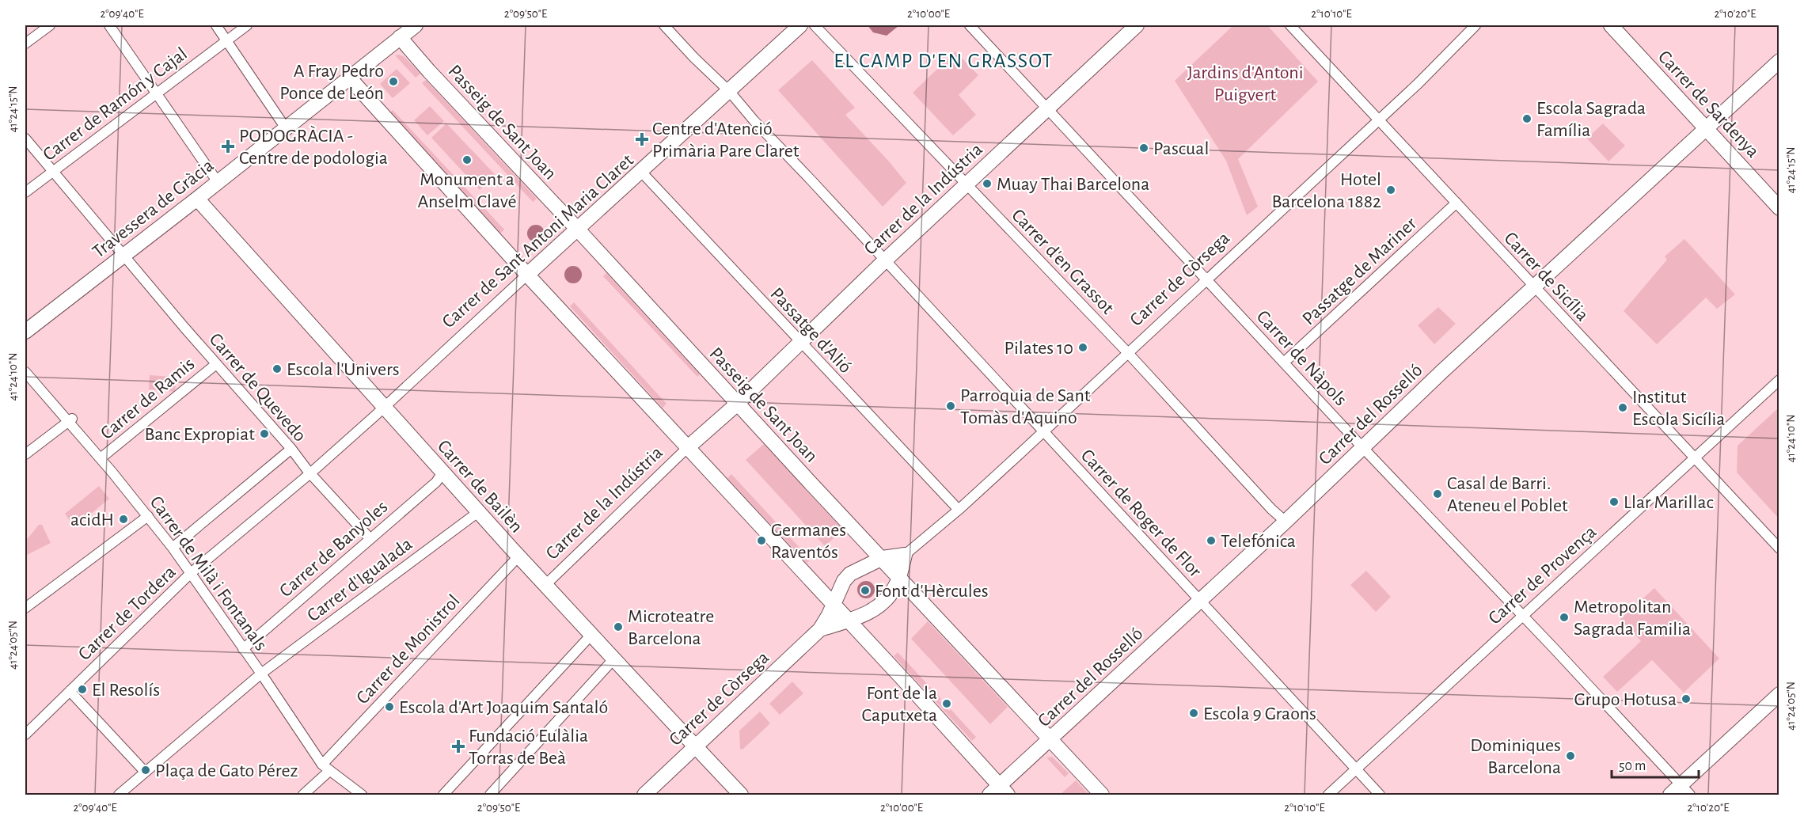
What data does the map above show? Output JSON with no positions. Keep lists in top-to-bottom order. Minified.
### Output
{"streets":{"main road":["Carrer de Sardenya","Passeig de Sant Joan","Carrer de la Indústria","Travessera de Gràcia","Carrer de Sant Antoni Maria Claret","Carrer de Còrsega","Carrer del Rosselló","Carrer de Bailèn"],"street":["Carrer de Ramón y Cajal","Carrer d'en Grassot","Passatge de Mariner","Carrer de Sicília","Passatge d'Alió","Carrer de Nàpols","Carrer de Quevedo","Carrer de Ramis","Carrer de Roger de Flor","Carrer de Banyoles","Carrer de Milà i Fontanals","Carrer de Provença","Carrer d'Igualada","Carrer de Tordera","Carrer de Monistrol"]},"crossings":[["Carrer de Ramón y Cajal","Carrer de Quevedo"],["Carrer de Sardenya","Carrer del Rosselló"],["Passeig de Sant Joan","Carrer de la Indústria"],["Passeig de Sant Joan","Travessera de Gràcia"],["Passeig de Sant Joan","Carrer de Sant Antoni Maria Claret"],["Passeig de Sant Joan","Carrer del Rosselló"],["Carrer de la Indústria","Carrer d'en Grassot"],["Carrer de la Indústria","Passatge d'Alió"],["Carrer de la Indústria","Carrer de Nàpols"],["Carrer de la Indústria","Carrer de Bailèn"],["Carrer de la Indústria","Carrer de Roger de Flor"],["Travessera de Gràcia","Carrer de Quevedo"],["Travessera de Gràcia","Carrer de Bailèn"],["Carrer de Sant Antoni Maria Claret","Passatge d'Alió"],["Carrer de Sant Antoni Maria Claret","Carrer de Bailèn"],["Carrer de Sant Antoni Maria Claret","Carrer de Roger de Flor"],["Carrer de Sant Antoni Maria Claret","Carrer de Tordera"],["Carrer d'en Grassot","Carrer de Còrsega"],["Carrer d'en Grassot","Carrer del Rosselló"],["Passatge de Mariner","Carrer de Sicília"],["Passatge de Mariner","Carrer de Nàpols"],["Carrer de Sicília","Carrer de Còrsega"],["Carrer de Sicília","Carrer del Rosselló"],["Carrer de Sicília","Carrer de Provença"],["Carrer de Còrsega","Passatge d'Alió"],["Carrer de Còrsega","Carrer de Nàpols"],["Carrer de Còrsega","Carrer de Bailèn"],["Carrer de Còrsega","Carrer de Roger de Flor"],["Carrer de Nàpols","Carrer del Rosselló"],["Carrer de Nàpols","Carrer de Provença"],["Carrer de Quevedo","Carrer de Ramis"],["Carrer de Quevedo","Carrer de Banyoles"],["Carrer de Quevedo","Carrer de Tordera"],["Carrer de Ramis","Carrer de Milà i Fontanals"],["Carrer del Rosselló","Carrer de Roger de Flor"],["Carrer de Bailèn","Carrer de Banyoles"],["Carrer de Bailèn","Carrer d'Igualada"],["Carrer de Bailèn","Carrer de Tordera"],["Carrer de Bailèn","Carrer de Monistrol"],["Carrer de Roger de Flor","Carrer de Provença"],["Carrer de Banyoles","Carrer de Milà i Fontanals"],["Carrer de Milà i Fontanals","Carrer d'Igualada"],["Carrer de Milà i Fontanals","Carrer de Tordera"],["Carrer de Milà i Fontanals","Carrer de Monistrol"]],"districts":["EL CAMP D'EN GRASSOT"],"parks":["Jardins d'Antoni Puigvert"],"places":{"other":["A Fray Pedro Ponce de León","Escola Sagrada Família","Pascual","Monument a Anselm Clavé","Muay Thai Barcelona","Hotel Barcelona 1882","Pilates 10","Escola l'Univers","Parroquia de Sant Tomàs d'Aquino","Institut Escola Sicília","Banc Expropiat","Casal de Barri. Ateneu el Poblet","Llar Marillac","acidH","Germanes Raventós","Telefónica","Font d'Hèrcules","Metropolitan Sagrada Familia","Microteatre Barcelona","El Resolís","Grupo Hotusa","Font de la Caputxeta","Escola d'Art Joaquim Santaló","Escola 9 Graons","Dominiques Barcelona","Plaça de Gato Pérez"],"health":["Centre d'Atenció Primària Pare Claret","PODOGRÀCIA - Centre de podologia","Fundació Eulàlia Torras de Beà"]},"scale_bar":"50 m","coordinates":["2°09'40\"E","2°09'50\"E","2°10'00\"E","2°10'10\"E","2°10'20\"E","41°24'15\"N","41°24'10\"N","41°24'05\"N"]}
